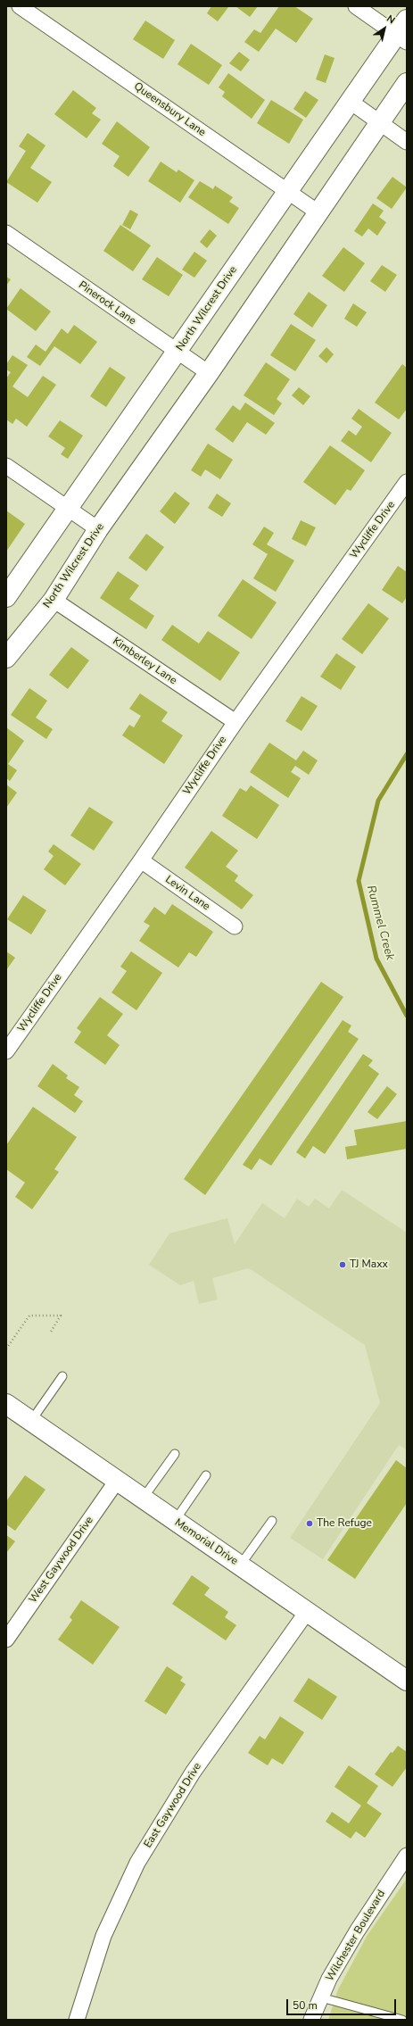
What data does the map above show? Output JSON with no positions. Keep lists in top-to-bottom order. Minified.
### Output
{"streets":{"main road":["North Wilcrest Drive","Memorial Drive"],"street":["Queensbury Lane","Pinerock Lane","Wycliffe Drive","Kimberley Lane","Levin Lane","West Gaywood Drive","East Gaywood Drive","Wilchester Boulevard"]},"crossings":[["Queensbury Lane","North Wilcrest Drive"],["Pinerock Lane","North Wilcrest Drive"],["North Wilcrest Drive","Kimberley Lane"],["Wycliffe Drive","Kimberley Lane"],["Wycliffe Drive","Levin Lane"],["Memorial Drive","West Gaywood Drive"],["Memorial Drive","East Gaywood Drive"]],"water":["Rummel Creek"],"places":["TJ Maxx","The Refuge"],"scale_bar":"50 m","north":"top right"}
